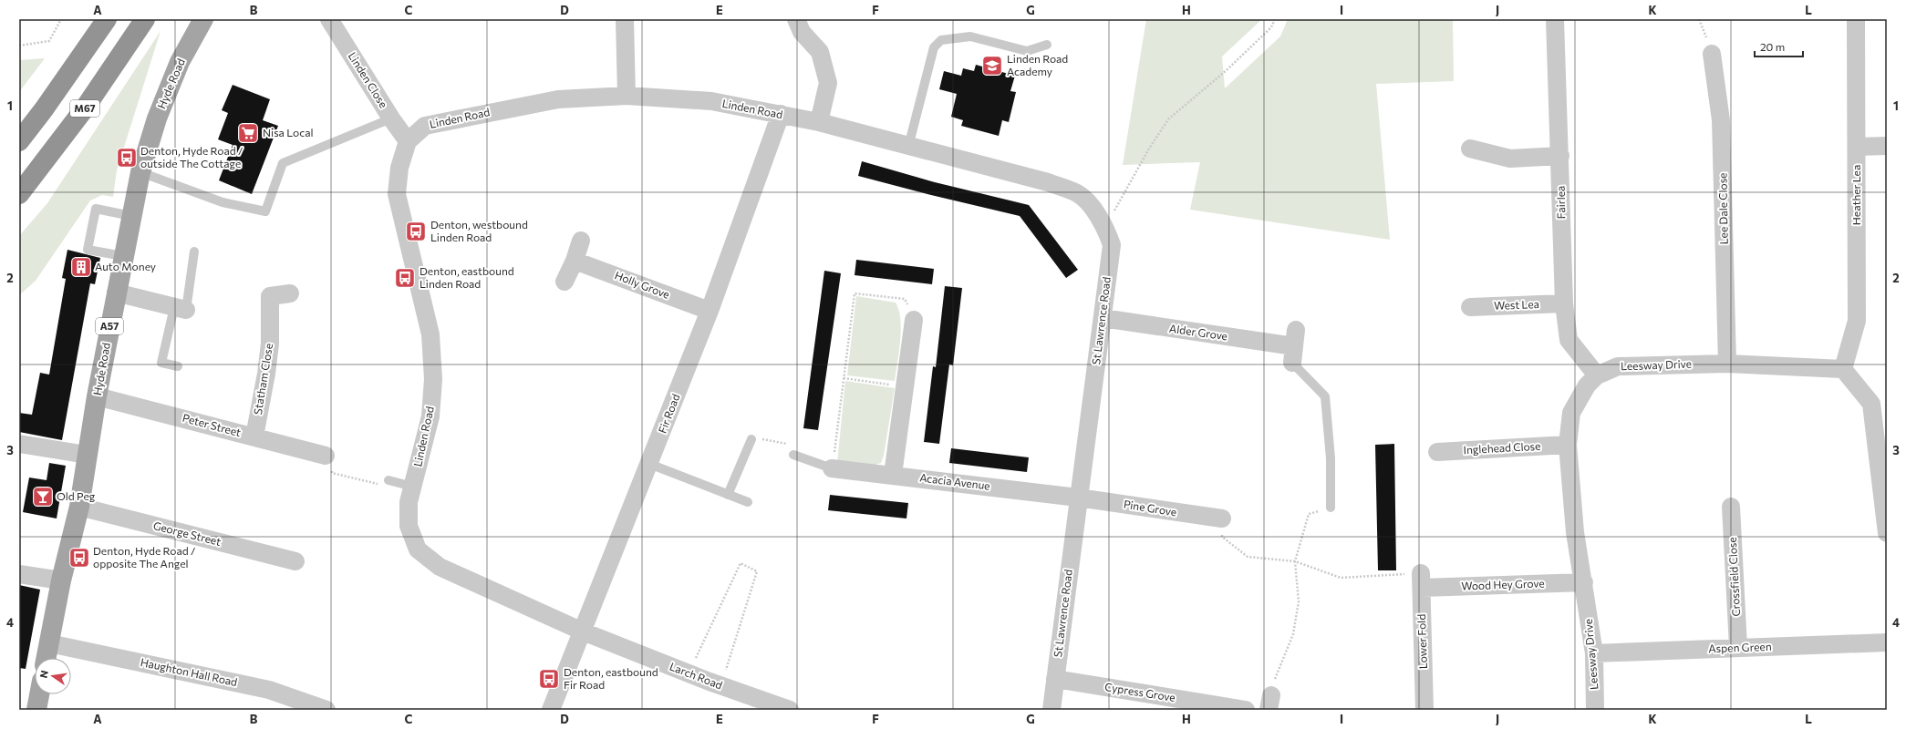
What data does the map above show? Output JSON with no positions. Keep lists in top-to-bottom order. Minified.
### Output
{"streets":{"highway":["M67"],"main road":["Hyde Road","A57"],"street":["Linden Close","Linden Road","Heather Lea","Fairlea","Lee Dale Close","Holly Grove","West Lea","St Lawrence Road","Alder Grove","Leesway Drive","Statham Close","Fir Road","Peter Street","Inglehead Close","Acacia Avenue","Pine Grove","George Street","Crossfield Close","Wood Hey Grove","Lower Fold","Aspen Green","Haughton Hall Road","Larch Road","Cypress Grove"]},"crossings":[["Linden Close","Linden Road"],["Hyde Road","Peter Street"],["Hyde Road","George Street"],["Hyde Road","Haughton Hall Road"],["Linden Road","St Lawrence Road"],["Linden Road","Fir Road"],["Linden Road","Larch Road"],["Heather Lea","Leesway Drive"],["Fairlea","West Lea"],["Fairlea","Leesway Drive"],["Lee Dale Close","Leesway Drive"],["Holly Grove","Fir Road"],["St Lawrence Road","Alder Grove"],["St Lawrence Road","Acacia Avenue"],["St Lawrence Road","Pine Grove"],["St Lawrence Road","Cypress Grove"],["Leesway Drive","Inglehead Close"],["Leesway Drive","Wood Hey Grove"],["Leesway Drive","Aspen Green"],["Statham Close","Peter Street"],["Fir Road","Larch Road"],["Acacia Avenue","Pine Grove"],["Crossfield Close","Aspen Green"],["Wood Hey Grove","Lower Fold"]],"places":{"school or university":["Linden Road Academy"],"supermarket":["Nisa Local"],"bus stop":["Denton, Hyde Road / outside The Cottage","Denton, westbound Linden Road","Denton, eastbound Linden Road","Denton, Hyde Road / opposite The Angel","Denton, eastbound Fir Road"],"building":["Auto Money"],"bar":["Old Peg"]},"scale_bar":"20 m","north":"left","grid":{"columns":["A","B","C","D","E","F","G","H","I","J","K","L"],"rows":["1","2","3","4"]}}
